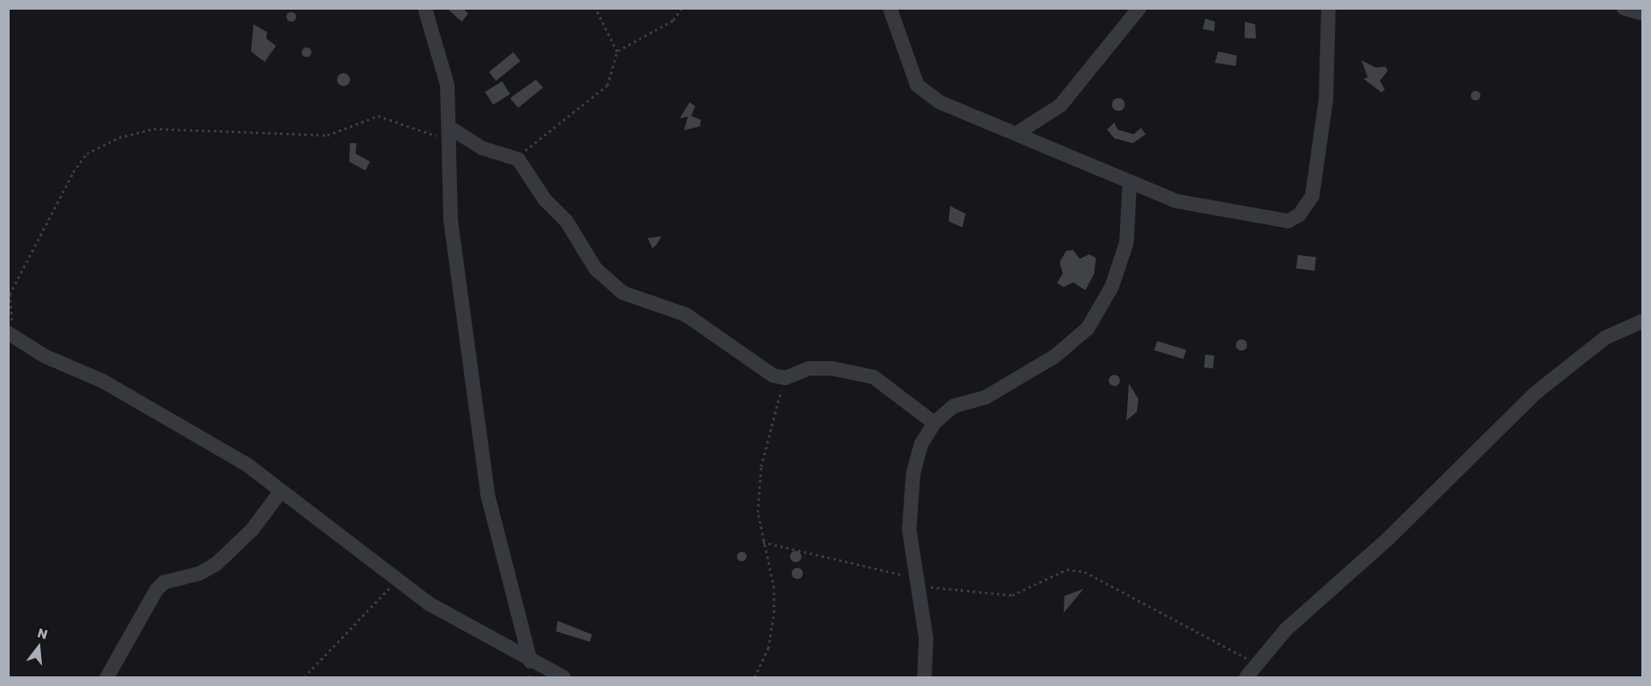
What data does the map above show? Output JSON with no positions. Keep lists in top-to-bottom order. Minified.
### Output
{"north":"top"}
